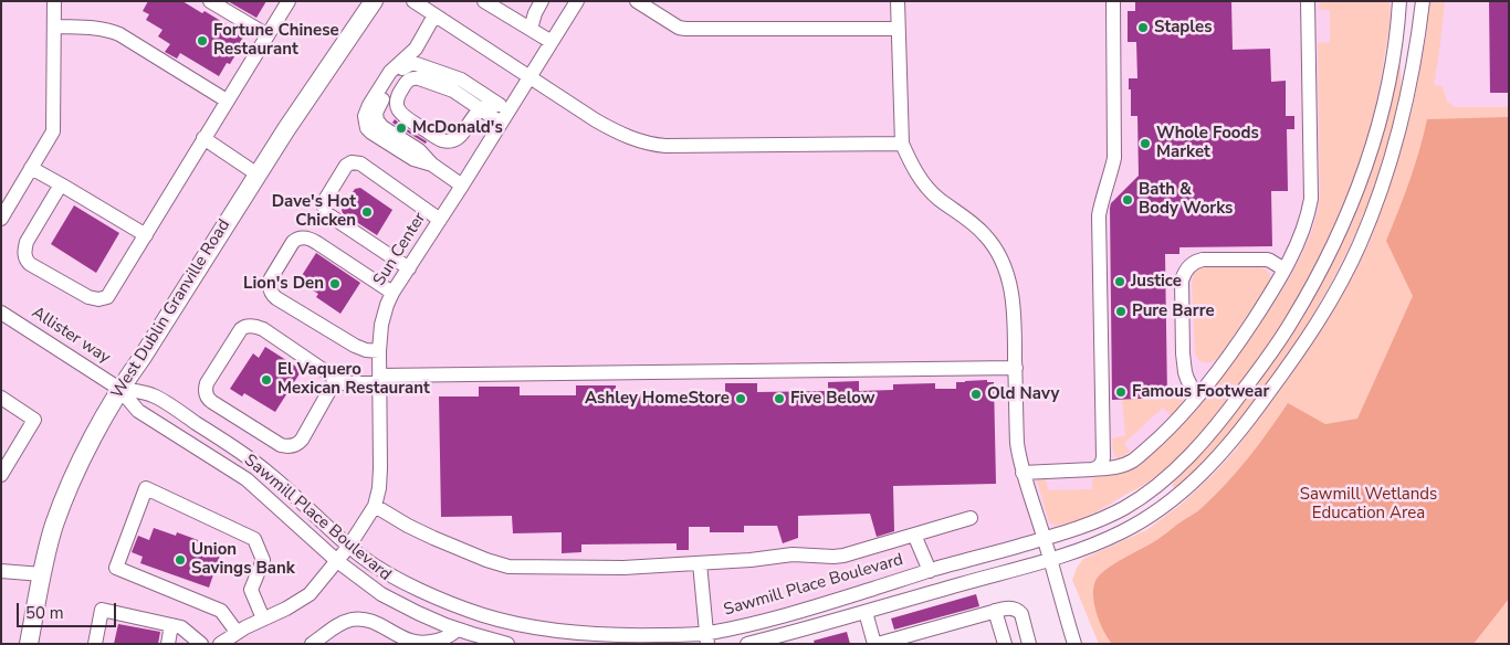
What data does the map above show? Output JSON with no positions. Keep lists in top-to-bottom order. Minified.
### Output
{"streets":{"main road":["West Dublin Granville Road"],"street":["Sun Center","Allister way","Sawmill Place Boulevard"]},"crossings":[["Sun Center","Sawmill Place Boulevard"],["West Dublin Granville Road","Allister way"],["West Dublin Granville Road","Sawmill Place Boulevard"],["Allister way","Sawmill Place Boulevard"]],"parks":["Sawmill Wetlands Education Area"],"places":["Staples","Fortune Chinese Restaurant","McDonald's","Whole Foods Market","Bath & Body Works","Dave's Hot Chicken","Justice","Lion's Den","Pure Barre","El Vaquero Mexican Restaurant","Famous Footwear","Old Navy","Ashley HomeStore","Five Below","Union Savings Bank"],"scale_bar":"50 m"}
